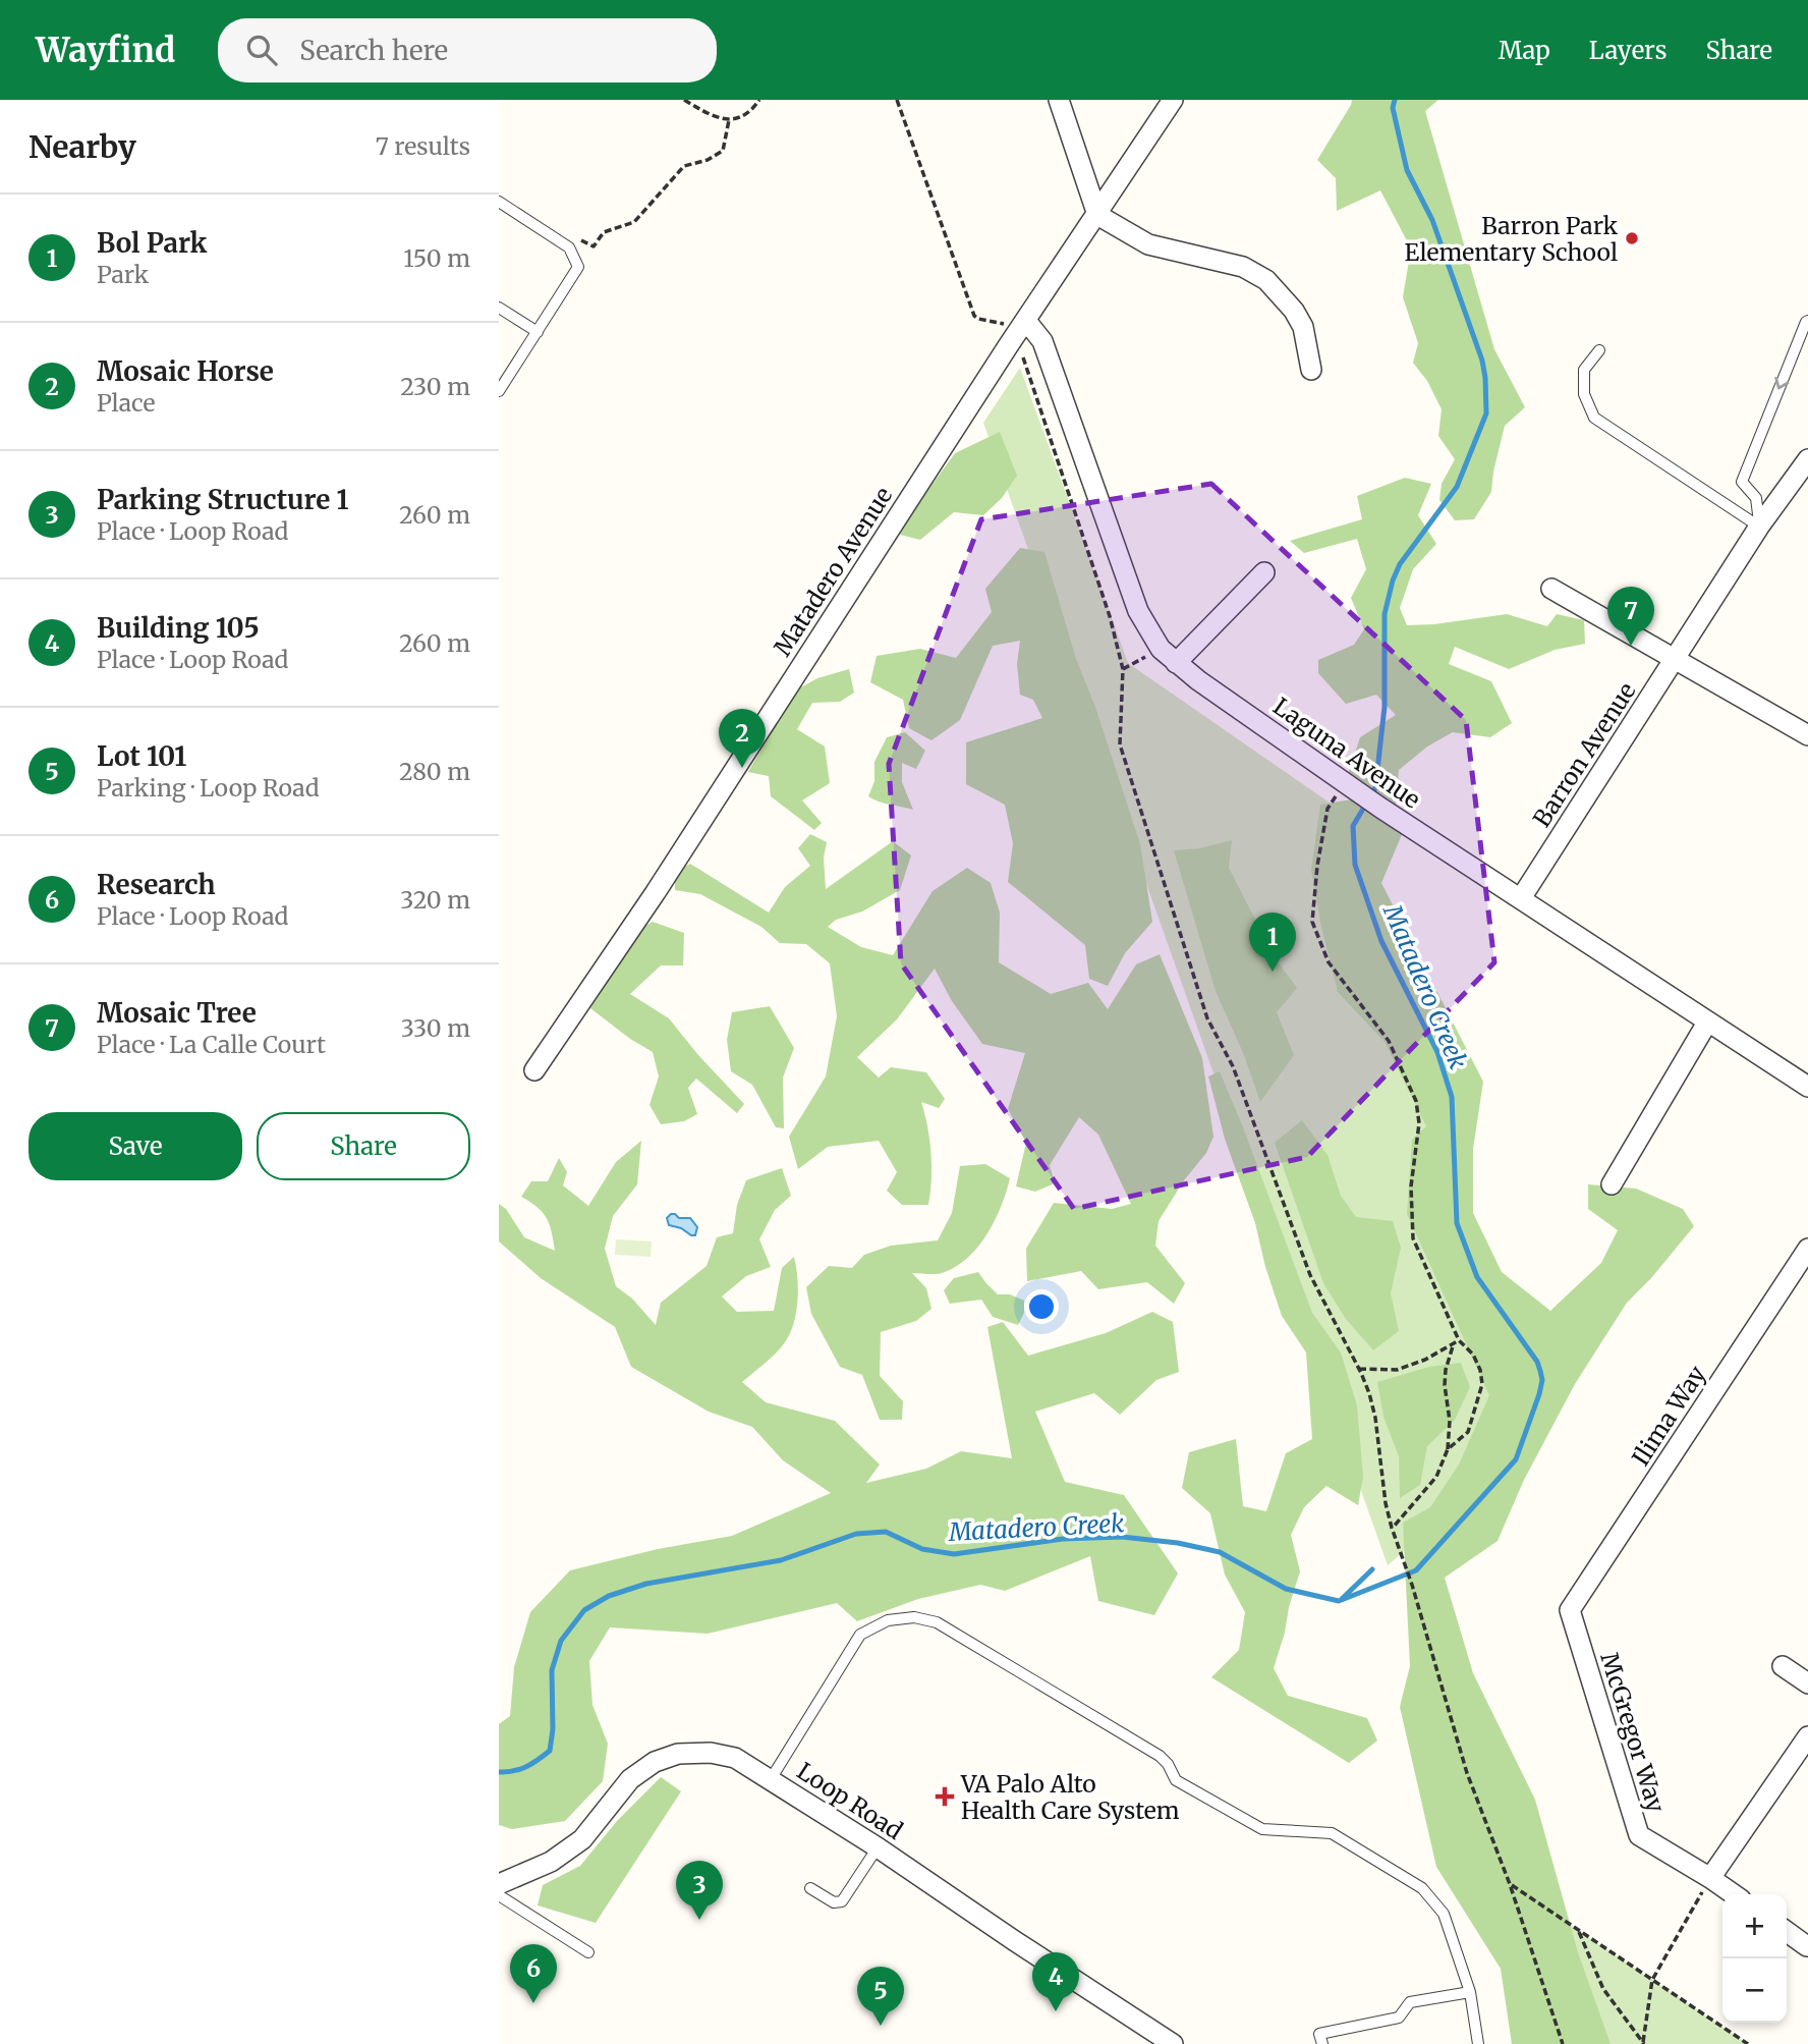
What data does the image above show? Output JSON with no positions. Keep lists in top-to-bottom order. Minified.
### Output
{"streets":{"street":["Matadero Avenue","Laguna Avenue","Barron Avenue","Ilima Way","McGregor Way","Loop Road"]},"crossings":[["Matadero Avenue","Laguna Avenue"],["Laguna Avenue","Barron Avenue"],["Ilima Way","McGregor Way"]],"water":["Matadero Creek"],"places":{"other":["Barron Park Elementary School"],"health":["VA Palo Alto Health Care System"]},"page":{"header":"Wayfind","search":"Search here","nav":["Map","Layers","Share"],"heading":["Nearby","7 results"],"list":[{"mark":"1","name":"Bol Park","note":"Park","value":"150 m"},{"mark":"2","name":"Mosaic Horse","note":"Place","value":"230 m"},{"mark":"3","name":"Parking Structure 1","note":"Place · Loop Road","value":"260 m"},{"mark":"4","name":"Building 105","note":"Place · Loop Road","value":"260 m"},{"mark":"5","name":"Lot 101","note":"Parking · Loop Road","value":"280 m"},{"mark":"6","name":"Research","note":"Place · Loop Road","value":"320 m"},{"mark":"7","name":"Mosaic Tree","note":"Place · La Calle Court","value":"330 m"}],"pins":["7","2","1","3","6","4","5"],"buttons":["Save","Share"],"map_buttons":["+","−"]}}
